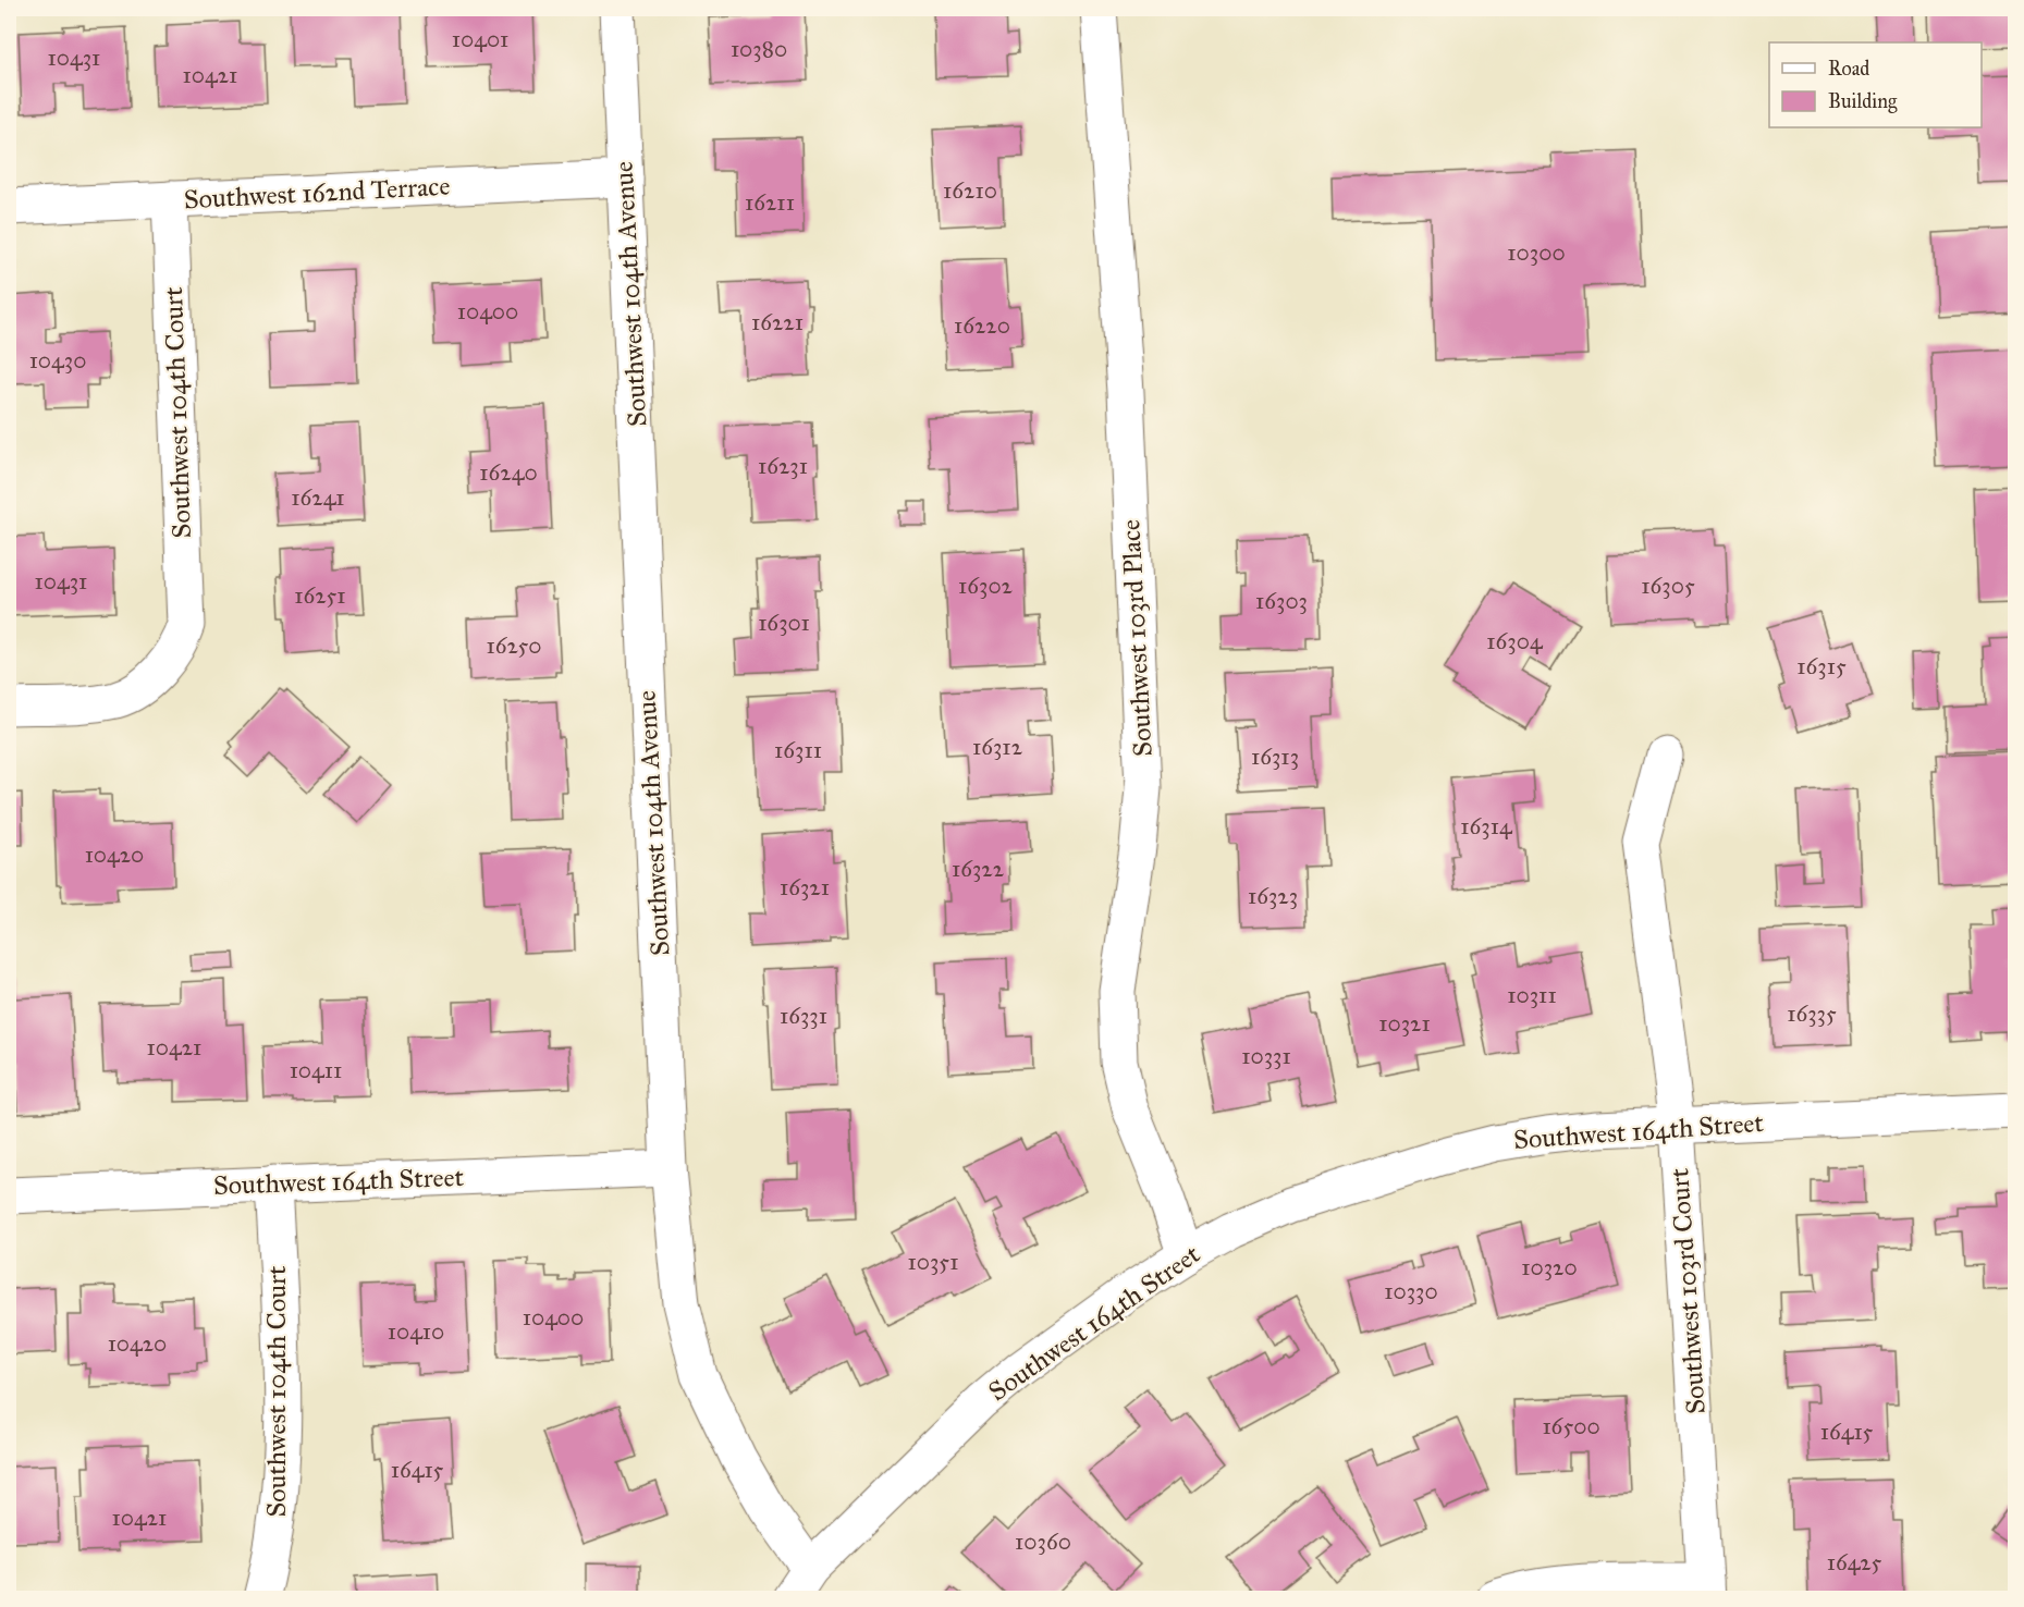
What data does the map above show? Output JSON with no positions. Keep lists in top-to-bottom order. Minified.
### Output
{"streets":{"street":["Southwest 162nd Terrace","Southwest 104th Avenue","Southwest 104th Court","Southwest 103rd Place","Southwest 164th Street","Southwest 103rd Court"]},"crossings":[["Southwest 162nd Terrace","Southwest 104th Avenue"],["Southwest 162nd Terrace","Southwest 104th Court"],["Southwest 104th Avenue","Southwest 164th Street"],["Southwest 104th Court","Southwest 164th Street"],["Southwest 103rd Place","Southwest 164th Street"],["Southwest 164th Street","Southwest 103rd Court"]],"house_numbers":["10401","10380","10431","10421","16210","16211","10300","10400","16221","16220","10430","16231","16240","16241","10431","16302","16305","16251","16303","16301","16304","16250","16315","16312","16311","16313","16314","10420","16322","16321","16323","10311","16335","16331","10321","10421","10331","10411","10351","10320","10330","10400","10410","10420","16500","16415","16415","10421","10360","16425"],"legend":["Road","Building"]}
